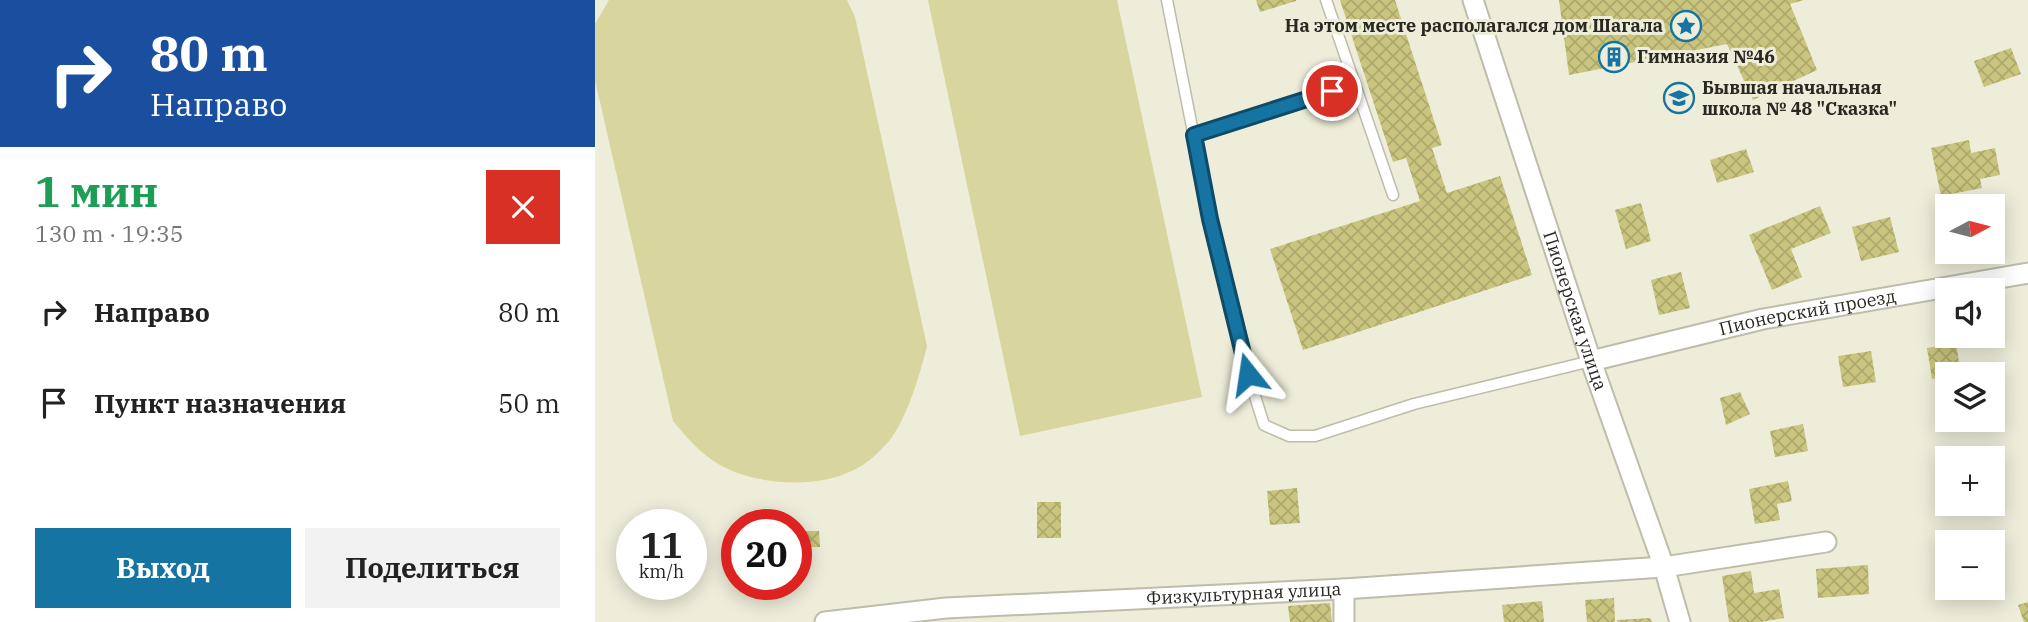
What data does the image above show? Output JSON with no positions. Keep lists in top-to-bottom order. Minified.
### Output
{"streets":{"street":["Пионерская улица","Пионерский проезд","Физкультурная улица"]},"crossings":[["Пионерская улица","Пионерский проезд"],["Пионерская улица","Физкультурная улица"]],"places":{"place":["На этом месте располагался дом Шагала"],"building":["Гимназия №46"],"school or university":["Бывшая начальная школа № 48 \"Сказка\""]},"north":"right","page":{"turn":["80 m","Направо"],"heading":["1 мин","130 m · 19:35"],"map_buttons":["+","−"],"list":[{"name":"Направо","value":"80 m"},{"name":"Пункт назначения","value":"50 m"}],"speed":"11 km/h","limit":"20","buttons":["Выход","Поделиться"]}}
